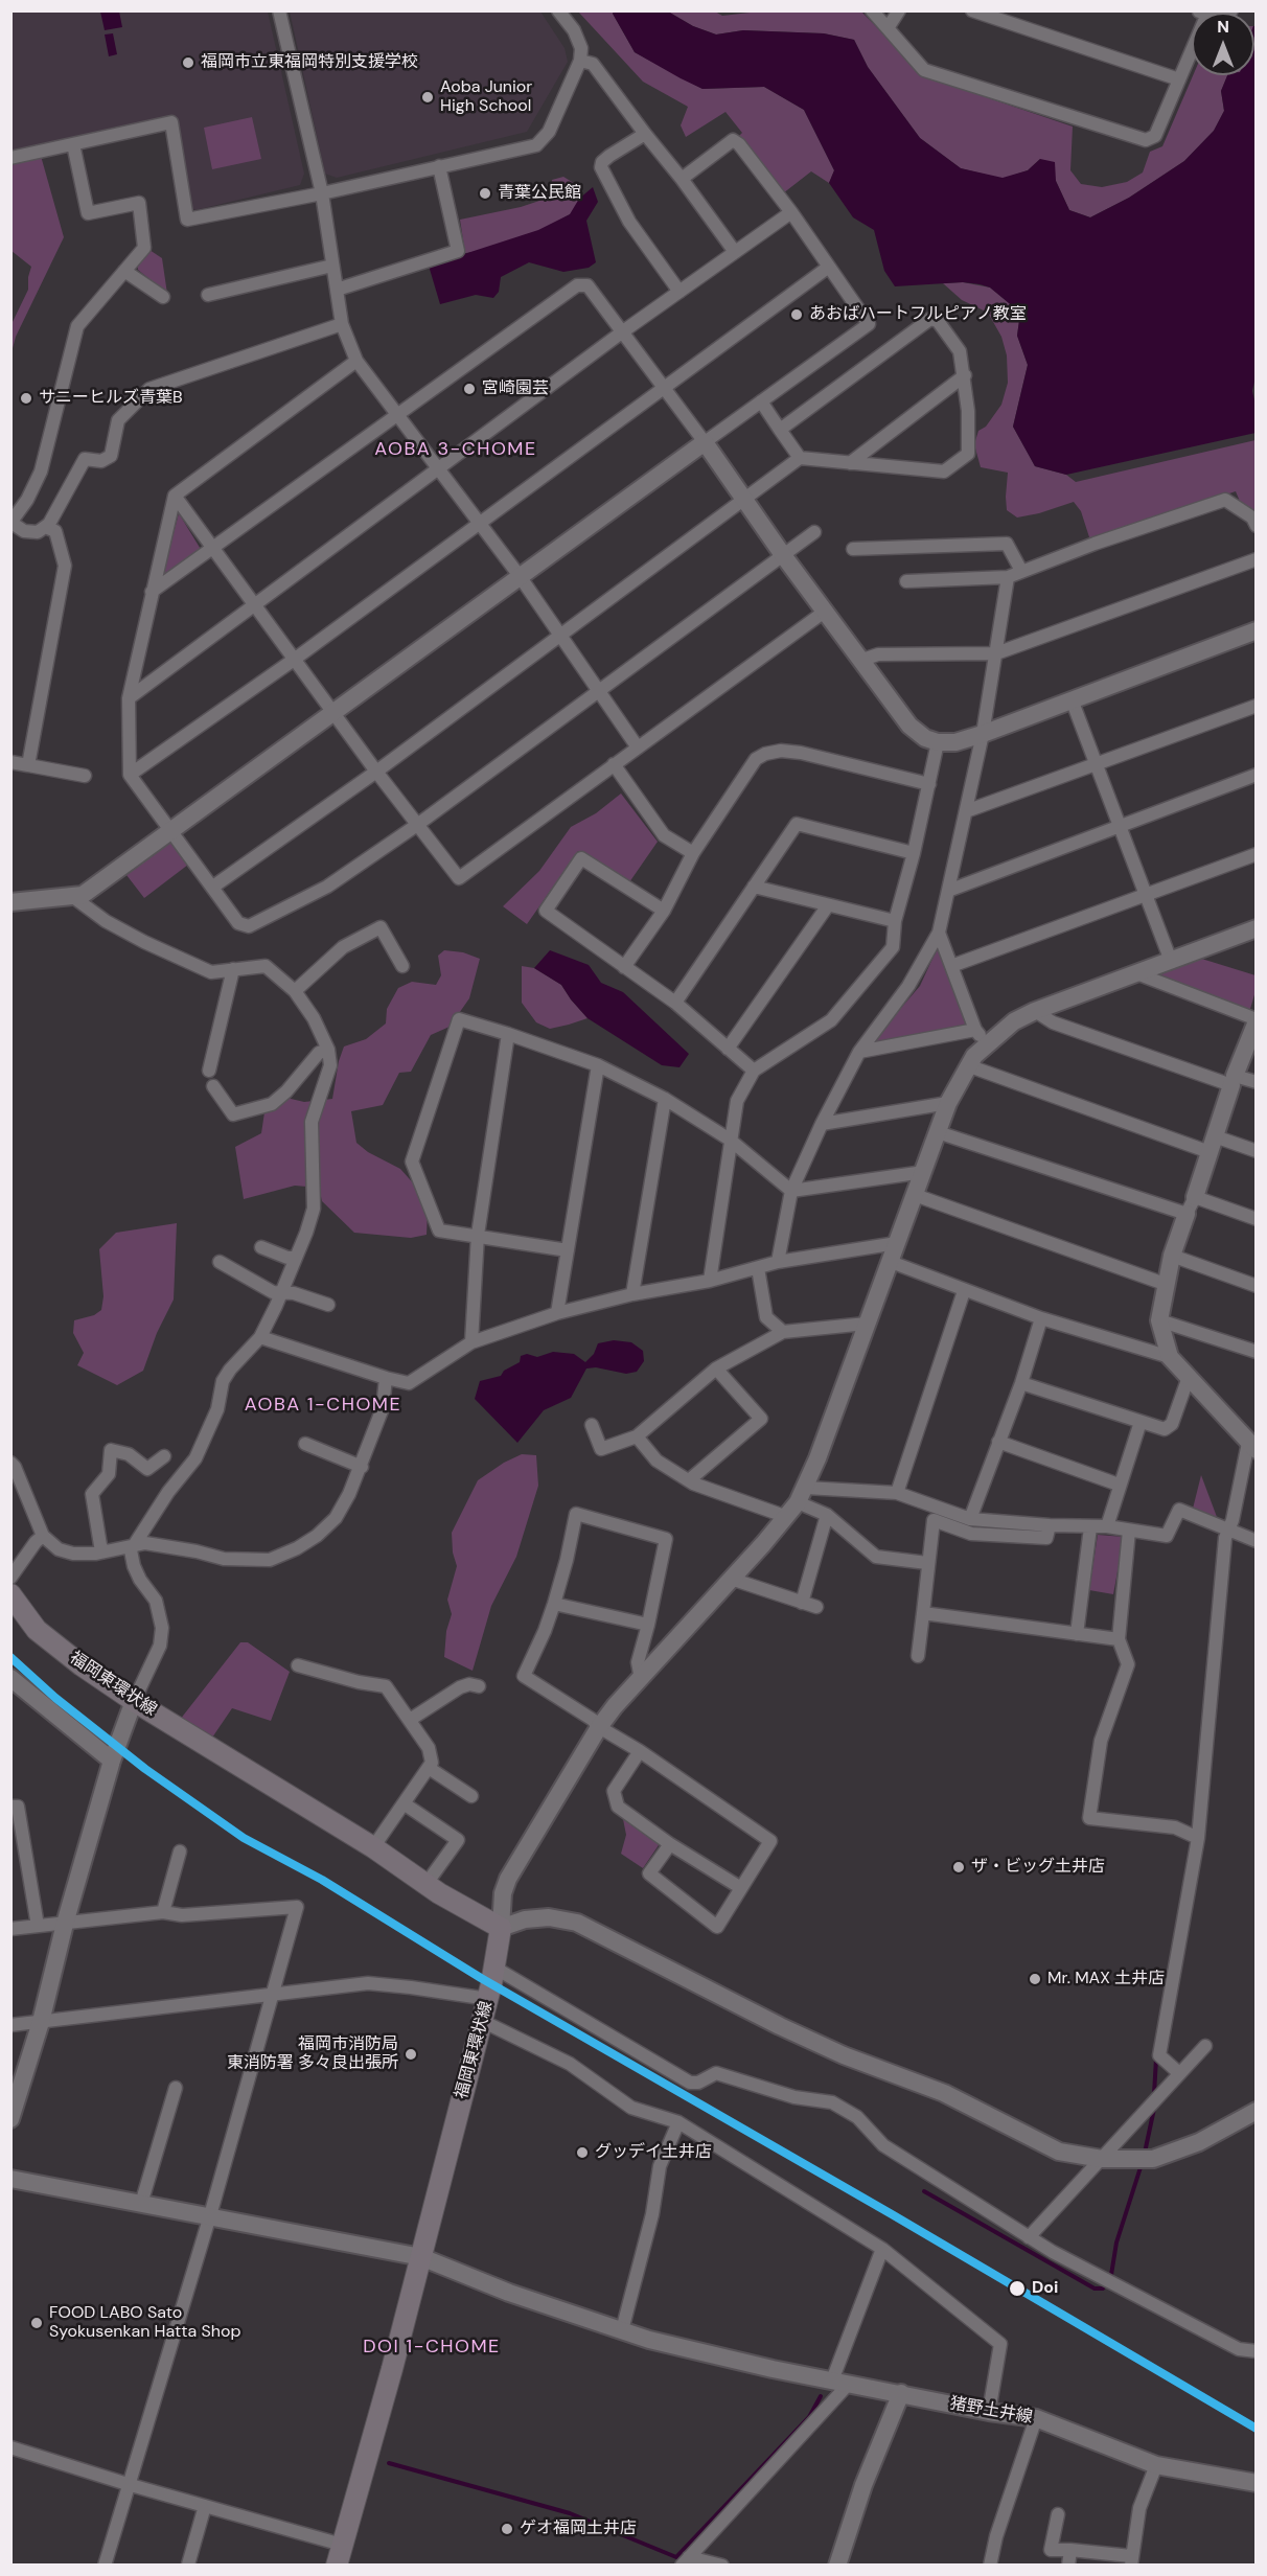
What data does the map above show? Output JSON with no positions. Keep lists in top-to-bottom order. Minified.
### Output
{"streets":{"main road":["福岡東環状線"],"street":["猪野土井線"]},"crossings":[["福岡東環状線","猪野土井線"]],"districts":["AOBA 3-CHOME","AOBA 1-CHOME","DOI 1-CHOME"],"places":["福岡市立東福岡特別支援学校","Aoba Junior High School","青葉公民館","あおばハートフルピアノ教室","宮崎園芸","サニーヒルズ青葉B","ザ・ビッグ土井店","Mr. MAX 土井店","福岡市消防局 東消防署 多々良出張所","グッデイ土井店","Doi","FOOD LABO Sato Syokusenkan Hatta Shop","ゲオ福岡土井店"],"north":"top"}
